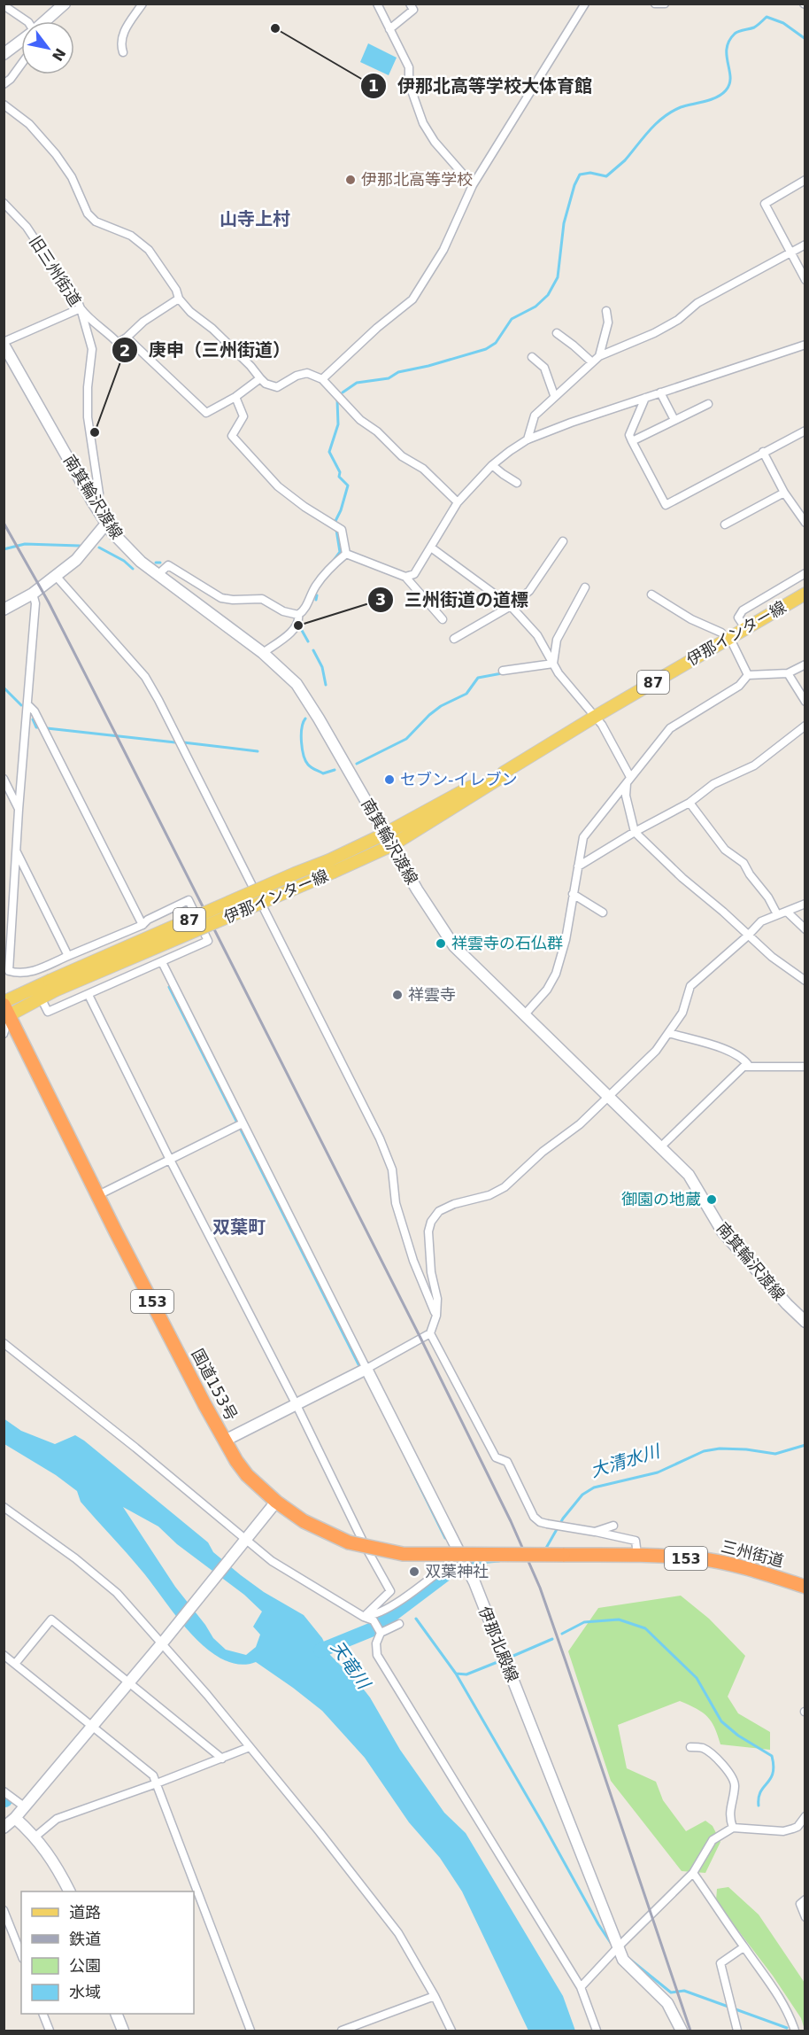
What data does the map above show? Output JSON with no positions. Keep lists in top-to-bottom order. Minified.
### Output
{"streets":{"highway":["153","国道153号","三州街道"],"main road":["南箕輪沢渡線","伊那インター線","87","伊那北殿線"],"street":["旧三州街道"]},"crossings":[["旧三州街道","南箕輪沢渡線"],["南箕輪沢渡線","伊那インター線"],["伊那インター線","国道153号"],["国道153号","三州街道"]],"districts":["山寺上村","双葉町"],"water":["大清水川","天竜川"],"places":["伊那北高等学校大体育館","伊那北高等学校","庚申（三州街道）","三州街道の道標","セブン-イレブン","祥雲寺の石仏群","祥雲寺","御園の地蔵","双葉神社"],"legend":["道路","鉄道","公園","水域"],"north":"bottom right"}
